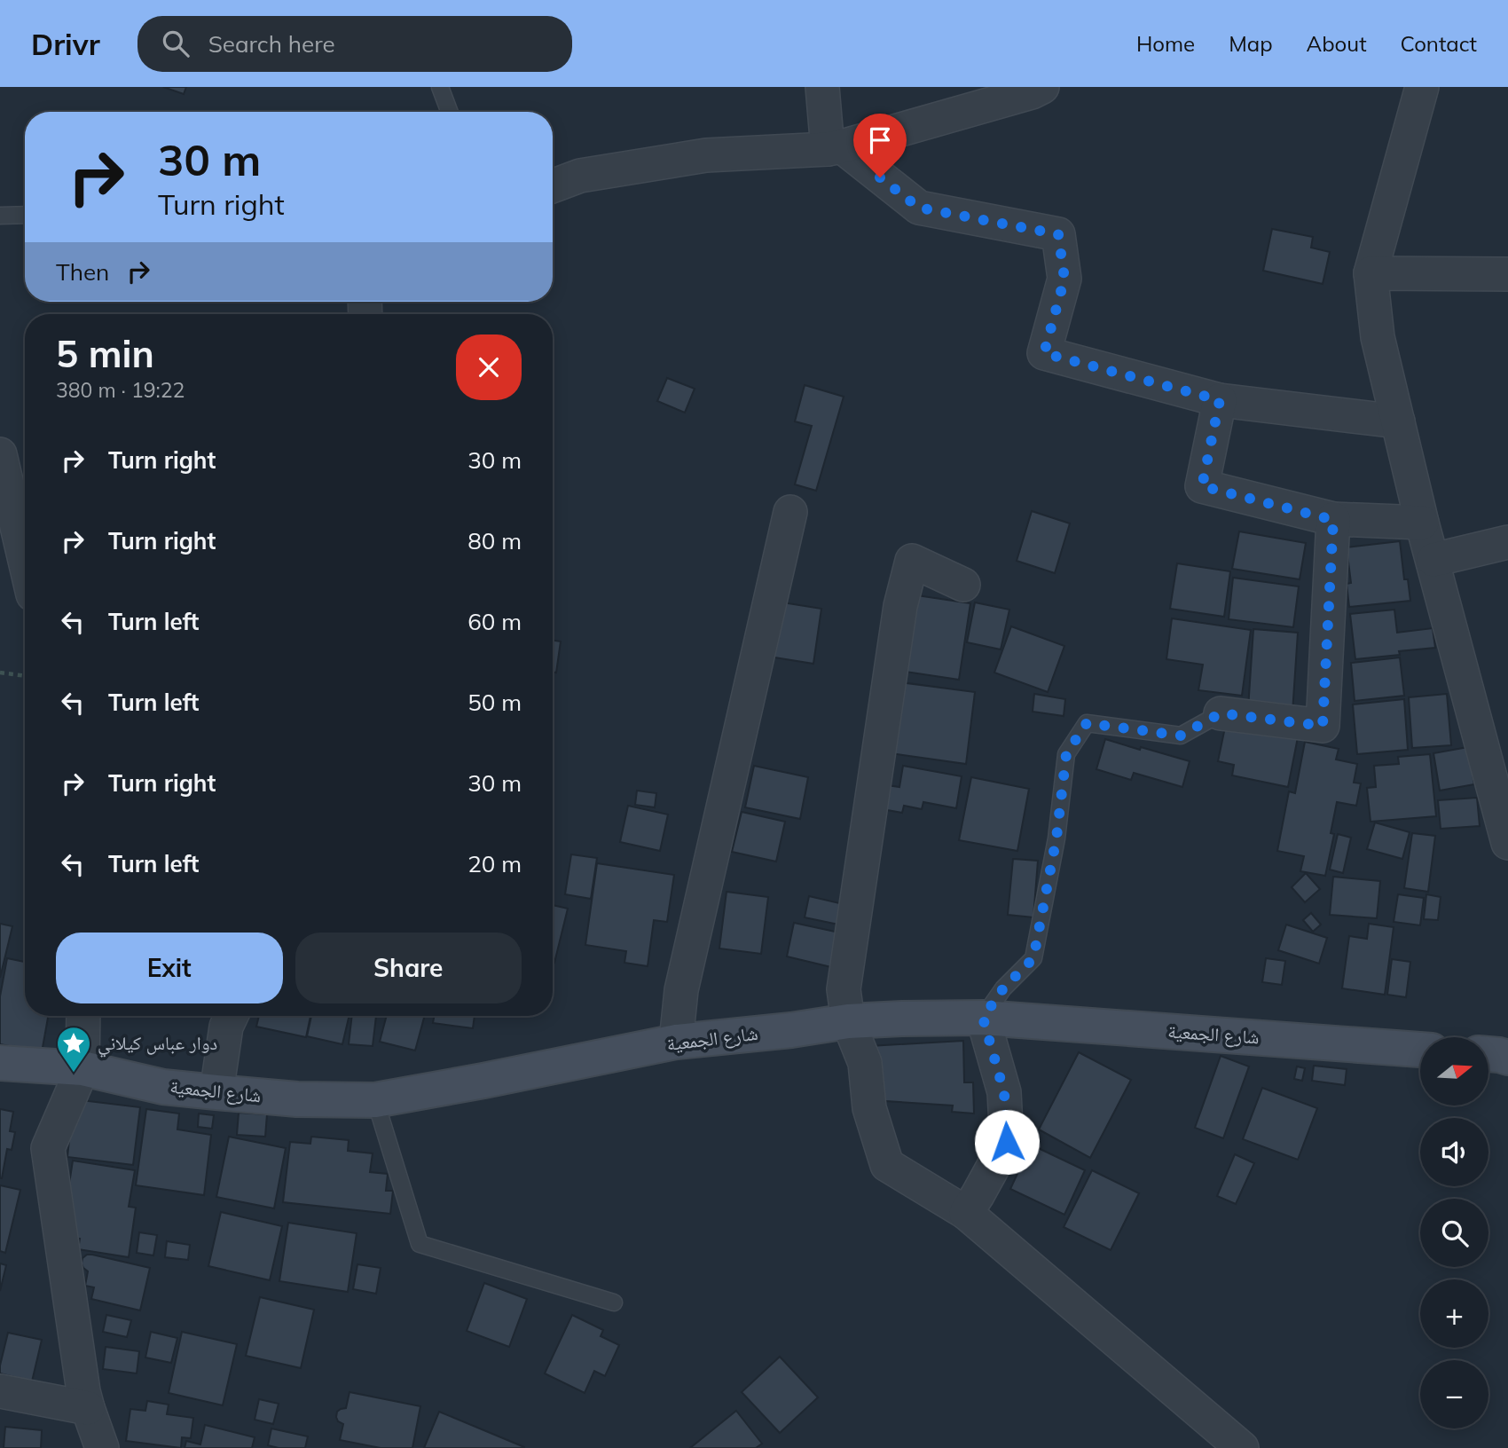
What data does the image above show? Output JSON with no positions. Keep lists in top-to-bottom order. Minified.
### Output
{"streets":{"street":["شارع الجمعية"]},"places":{"place":["دوار عباس كيلاني"]},"north":"right","page":{"header":"Drivr","search":"Search here","nav":["Home","Map","About","Contact"],"turn":["30 m","Turn right"],"then":"Then","heading":["5 min","380 m · 19:22"],"list":[{"name":"Turn right","value":"30 m"},{"name":"Turn right","value":"80 m"},{"name":"Turn left","value":"60 m"},{"name":"Turn left","value":"50 m"},{"name":"Turn right","value":"30 m"},{"name":"Turn left","value":"20 m"}],"buttons":["Exit","Share"],"map_buttons":["+","−"]}}
